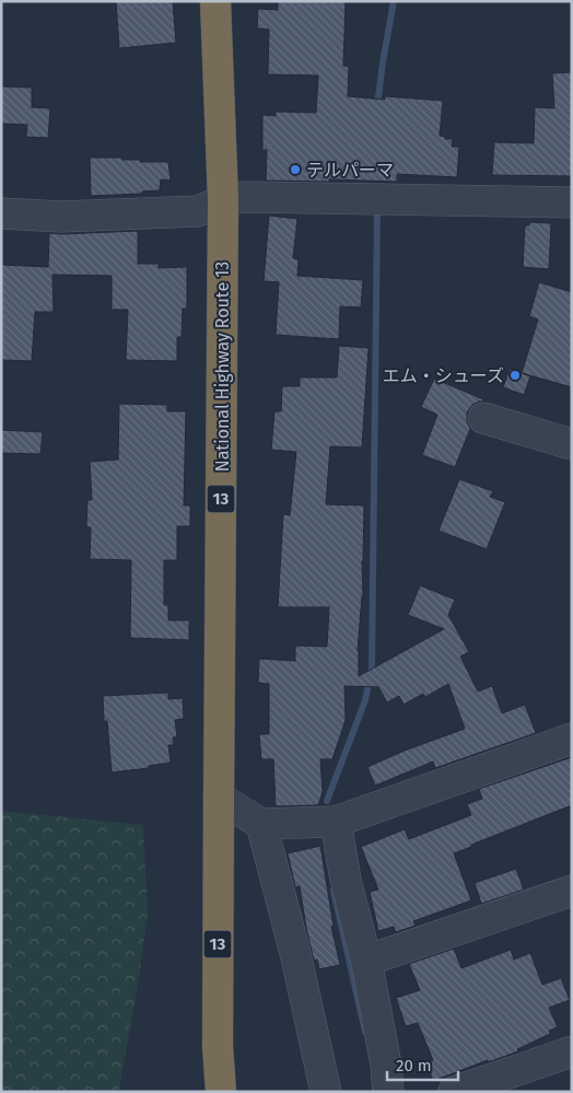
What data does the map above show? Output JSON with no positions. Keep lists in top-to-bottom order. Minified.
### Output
{"streets":{"highway":["National Highway Route 13","13"]},"crossings":[["National Highway Route 13","13"]],"places":["テルパーマ","エム・シューズ"],"scale_bar":"20 m"}
